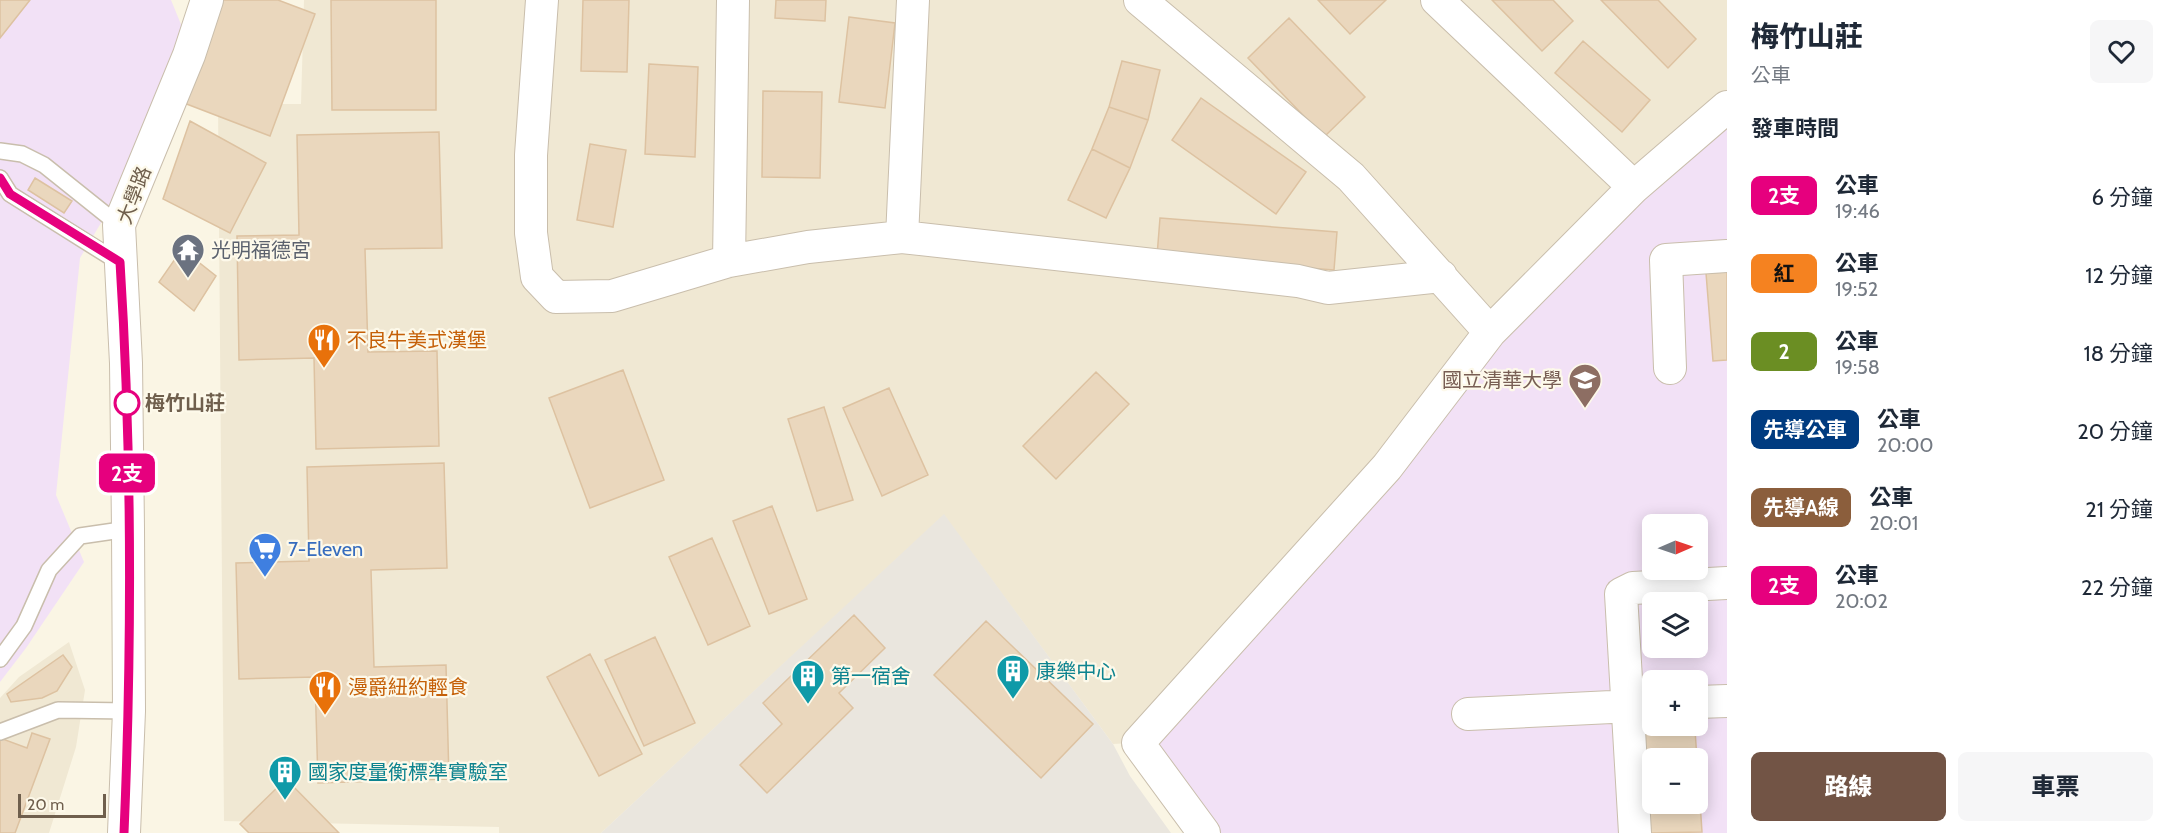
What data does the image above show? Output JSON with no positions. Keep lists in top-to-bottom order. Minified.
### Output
{"streets":{"street":["大學路"]},"places":{"temple":["光明福德宮"],"restaurant":["不良牛美式漢堡","漫爵紐約輕食"],"other":["梅竹山莊"],"school or university":["國立清華大學"],"supermarket":["7-Eleven"],"building":["康樂中心","第一宿舍","國家度量衡標準實驗室"]},"lines":["bus line 2支"],"scale_bar":"20 m","north":"right","page":{"on_map":"2支","heading":[["梅竹山莊","公車"],"發車時間"],"list":[{"mark":"2支","name":"公車","note":"19:46","value":"6 分鐘"},{"mark":"紅","name":"公車","note":"19:52","value":"12 分鐘"},{"mark":"2","name":"公車","note":"19:58","value":"18 分鐘"},{"mark":"先導公車","name":"公車","note":"20:00","value":"20 分鐘"},{"mark":"先導A線","name":"公車","note":"20:01","value":"21 分鐘"},{"mark":"2支","name":"公車","note":"20:02","value":"22 分鐘"}],"map_buttons":["+","−"],"buttons":["路線","車票"],"scale":"20 m"}}
